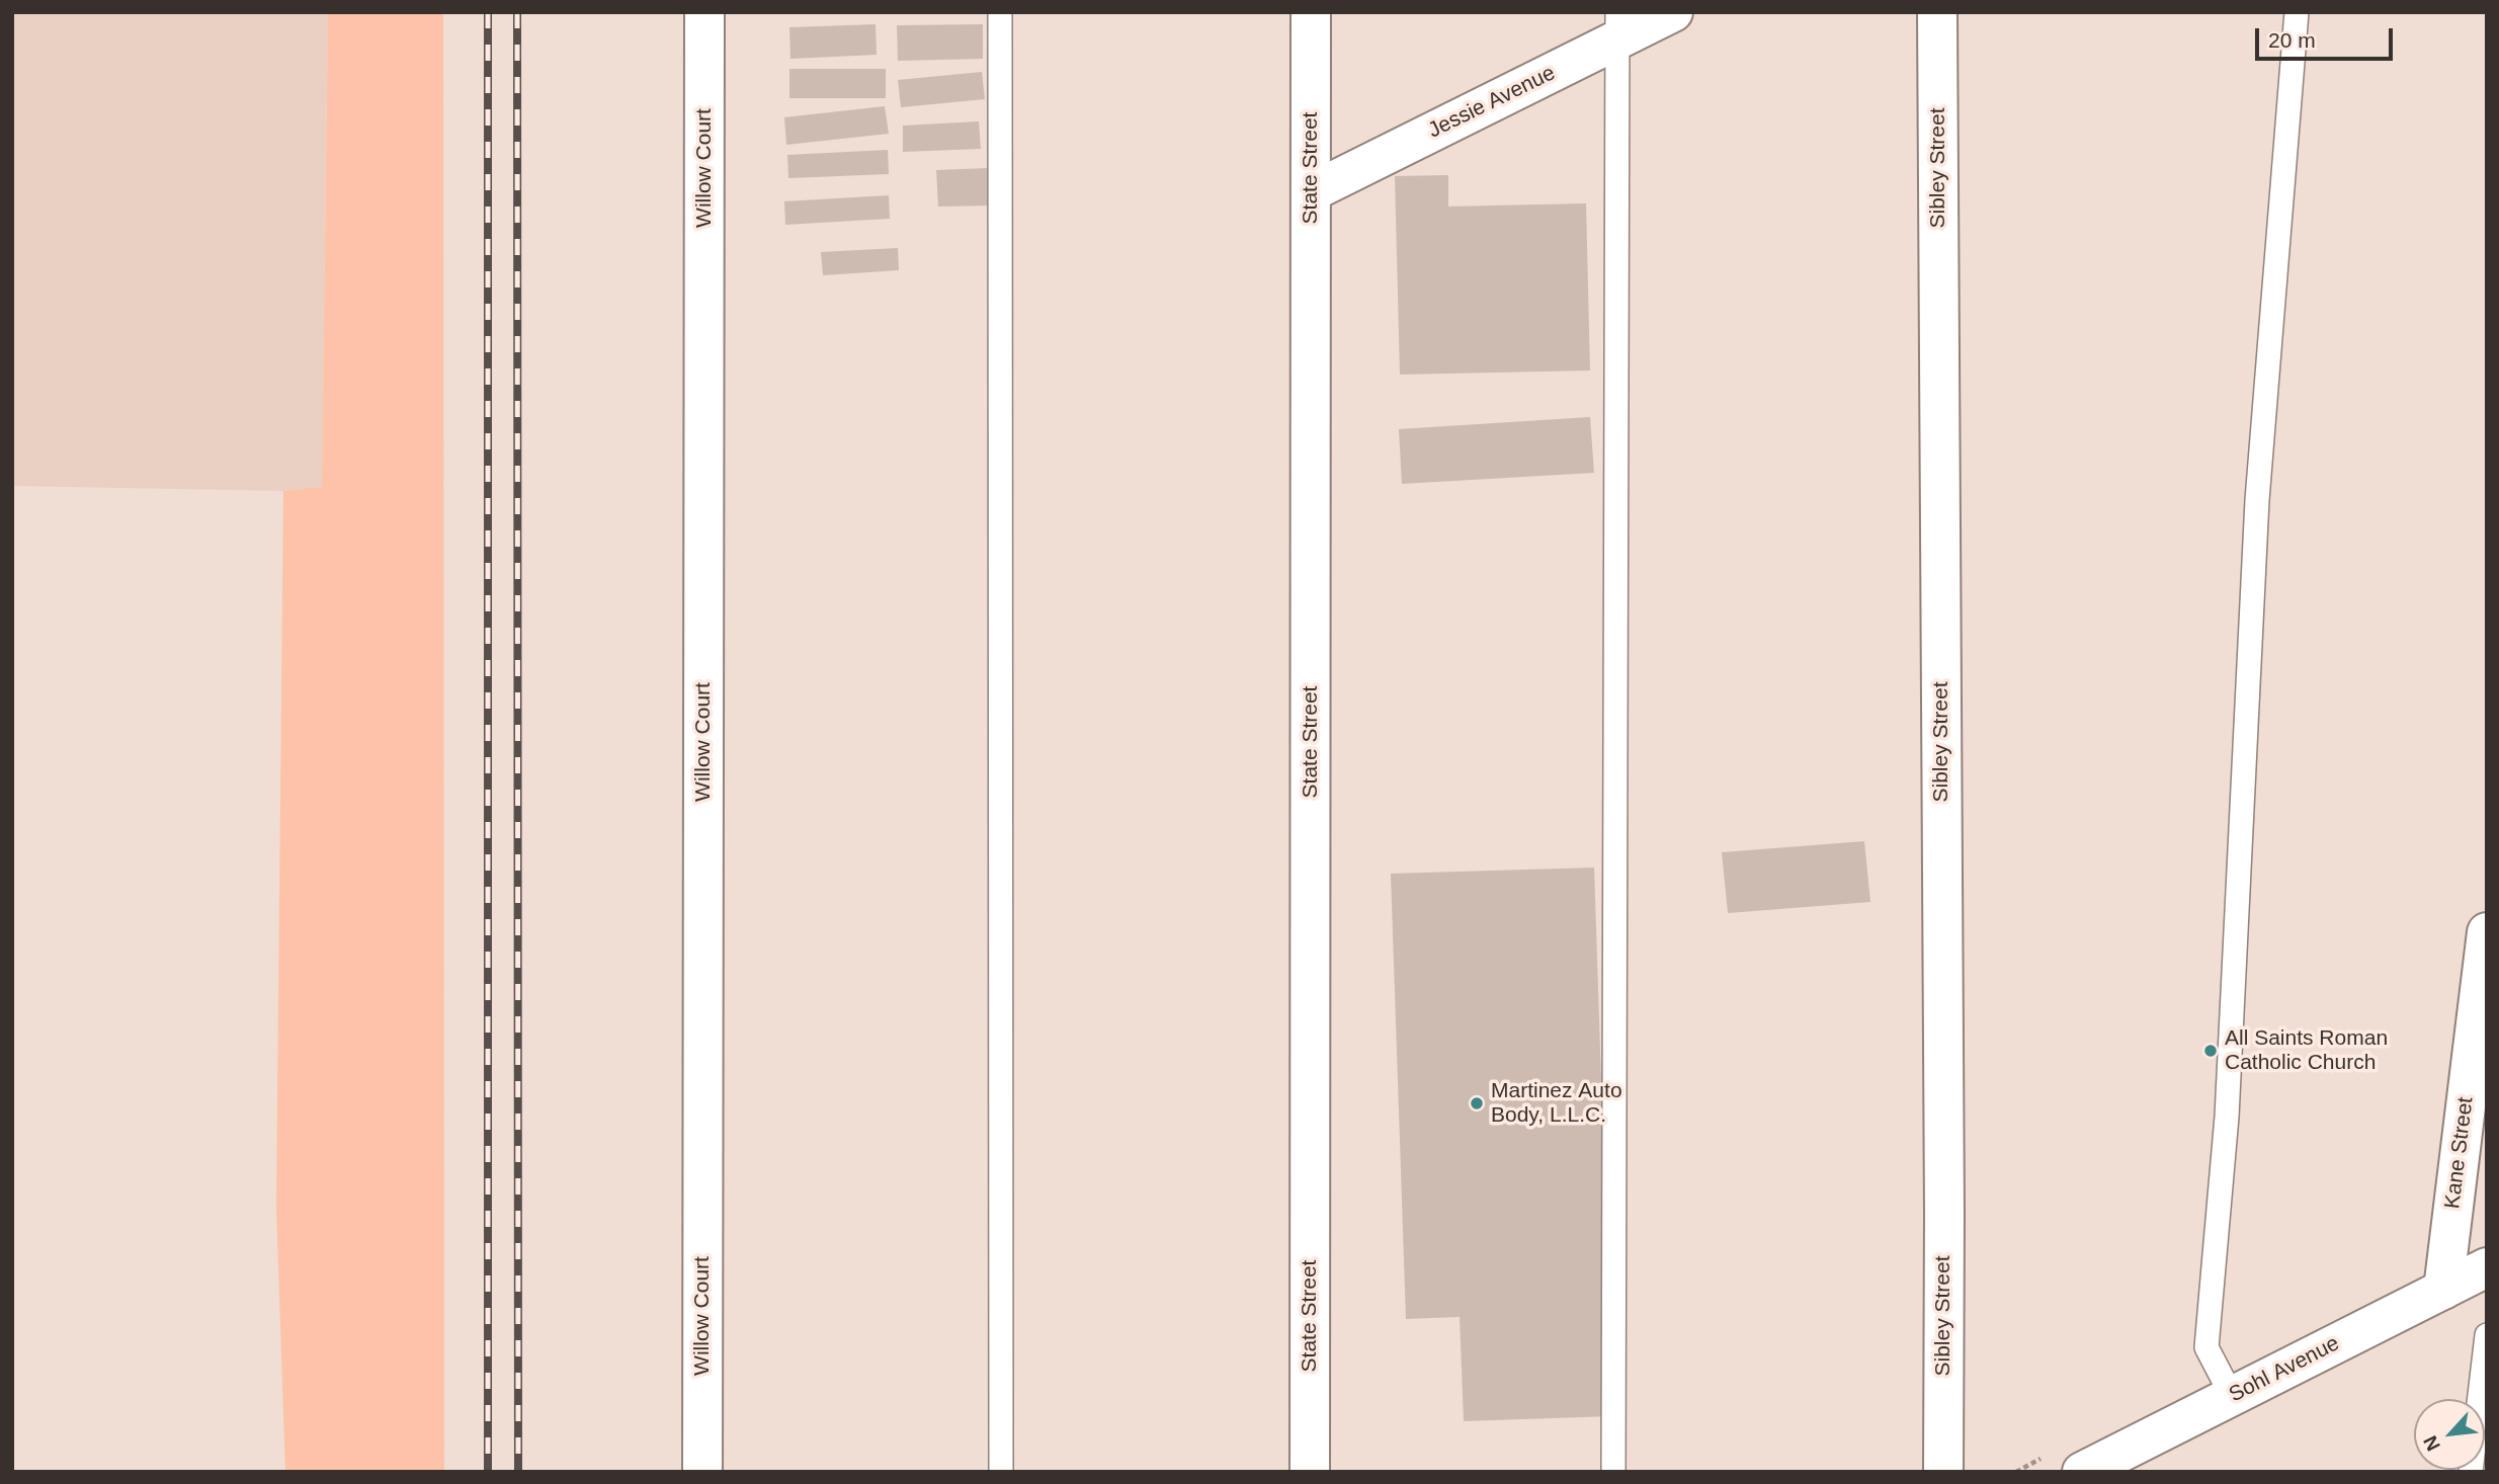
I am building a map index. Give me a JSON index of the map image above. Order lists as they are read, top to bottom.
{
  "streets": {
    "street": [
      "Jessie Avenue",
      "Willow Court",
      "State Street",
      "Sibley Street",
      "Kane Street",
      "Sohl Avenue"
    ]
  },
  "crossings": [
    ["Jessie Avenue", "State Street"],
    ["Kane Street", "Sohl Avenue"]
  ],
  "places": ["All Saints Roman Catholic Church", "Martinez Auto Body, L.L.C."],
  "scale_bar": "20 m",
  "north": "bottom left"
}
